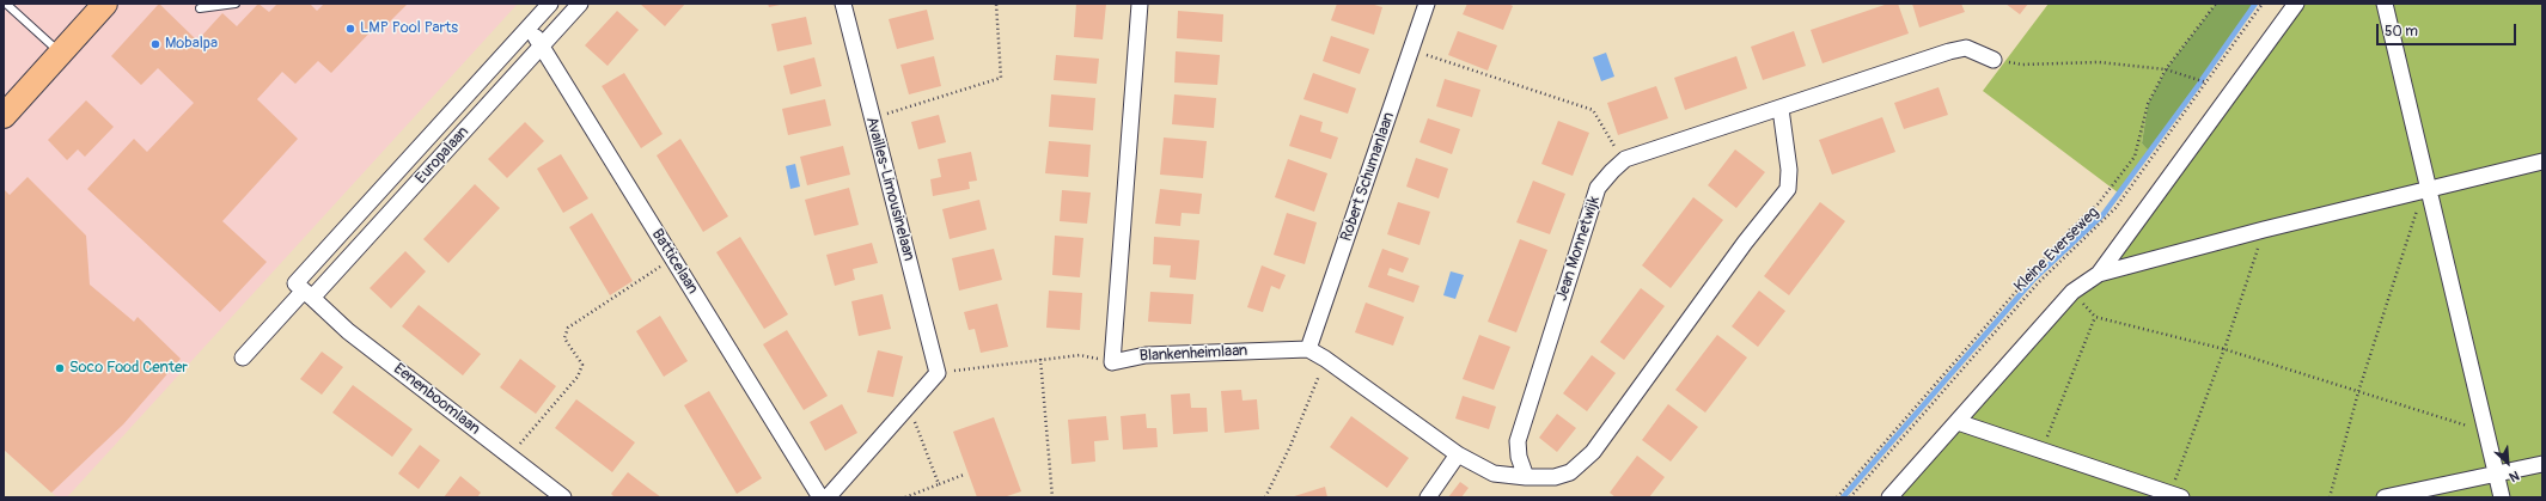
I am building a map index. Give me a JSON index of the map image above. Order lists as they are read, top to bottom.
{
  "streets": {
    "street": [
      "Europalaan",
      "Robert Schumanlaan",
      "Availles-Limousinelaan",
      "Jean Monnetwijk",
      "Batticelaan",
      "Blankenheimlaan",
      "Eenenboomlaan"
    ],
    "path": ["Kleine Everseweg"]
  },
  "crossings": [
    ["Europalaan", "Batticelaan"],
    ["Europalaan", "Eenenboomlaan"],
    ["Robert Schumanlaan", "Blankenheimlaan"]
  ],
  "places": ["LMP Pool Parts", "Mobalpa", "Soco Food Center"],
  "scale_bar": "50 m",
  "north": "bottom right"
}
